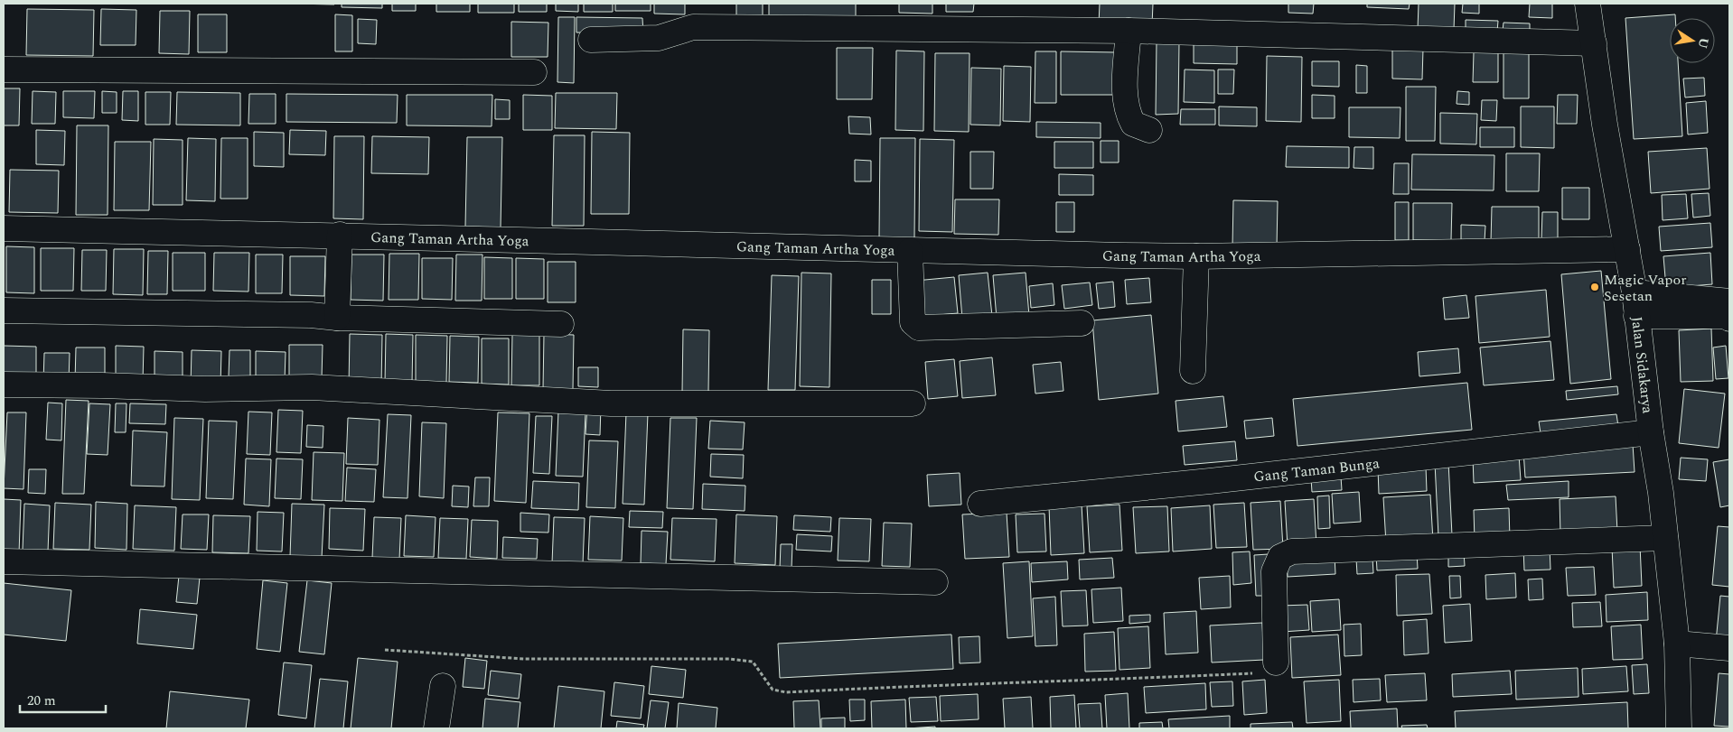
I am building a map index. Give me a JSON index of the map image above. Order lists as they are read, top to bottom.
{
  "streets": {
    "street": ["Gang Taman Artha Yoga", "Jalan Sidakarya", "Gang Taman Bunga"]
  },
  "crossings": [
    ["Gang Taman Artha Yoga", "Jalan Sidakarya"],
    ["Jalan Sidakarya", "Gang Taman Bunga"]
  ],
  "places": ["Magic Vapor Sesetan"],
  "scale_bar": "20 m",
  "north": "right"
}
